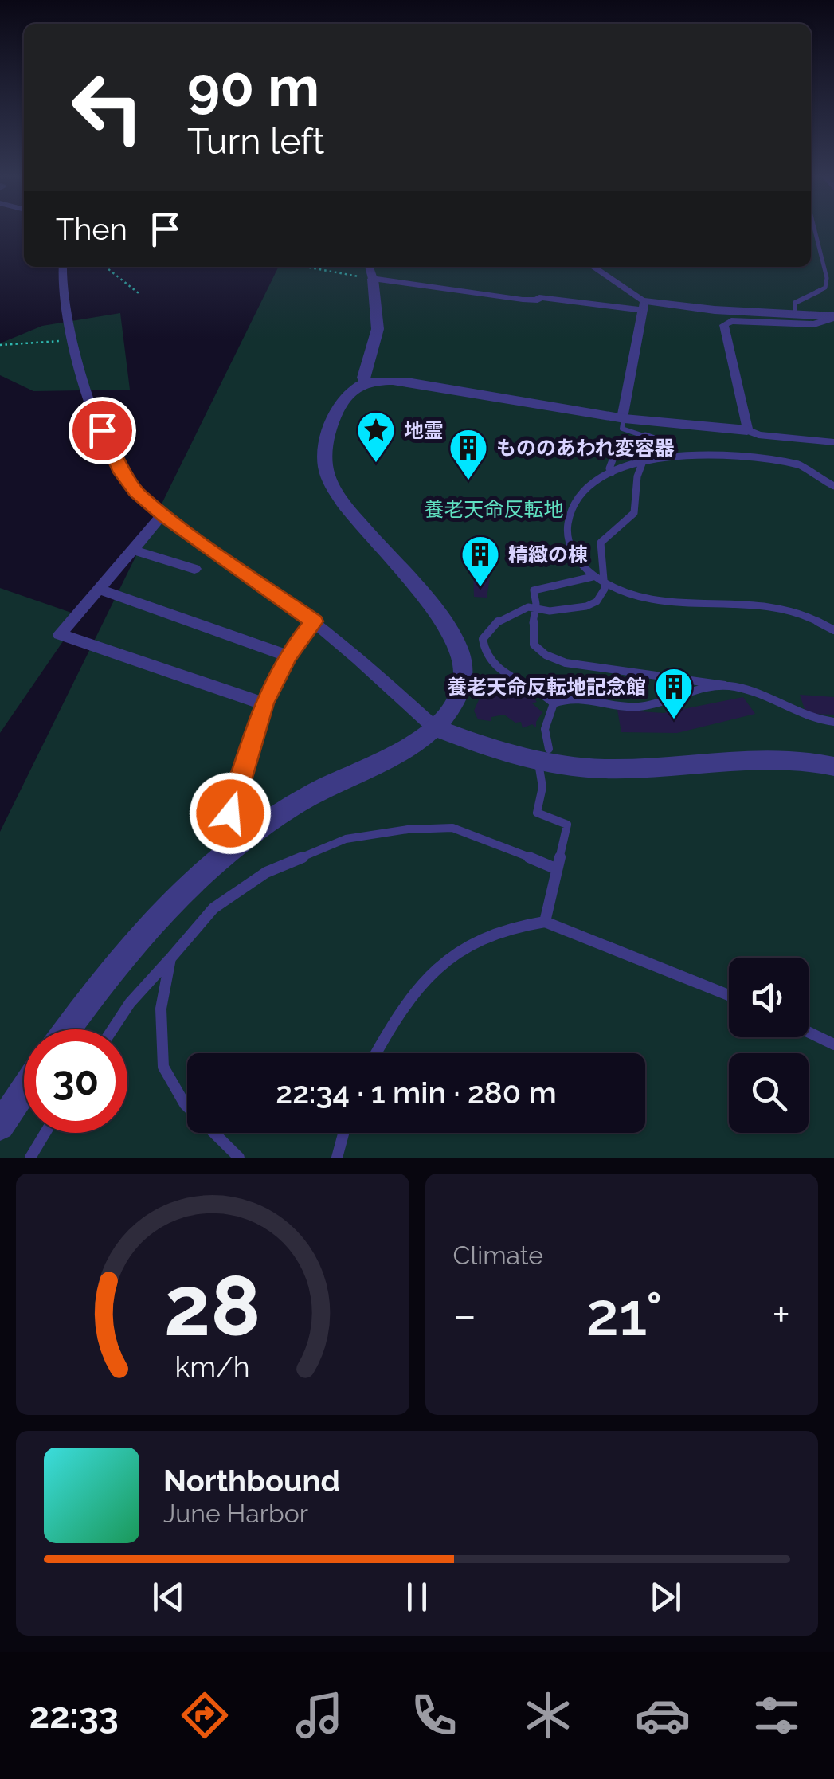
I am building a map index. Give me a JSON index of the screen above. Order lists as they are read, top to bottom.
{
  "parks": ["養老天命反転地"],
  "places": {
    "place": ["地霊"],
    "building": ["もののあわれ変容器", "精緻の棟", "養老天命反転地記念館"]
  },
  "page": {
    "turn": ["90 m", "Turn left"],
    "then": "Then",
    "limit": "30",
    "trip": "22:34 · 1 min · 280 m",
    "tile": "Climate",
    "heat": ["−", "21°", "+"],
    "song": ["Northbound", "June Harbor"],
    "tabs": "22:33",
    "gauge": ["28", "km/h"]
  }
}
